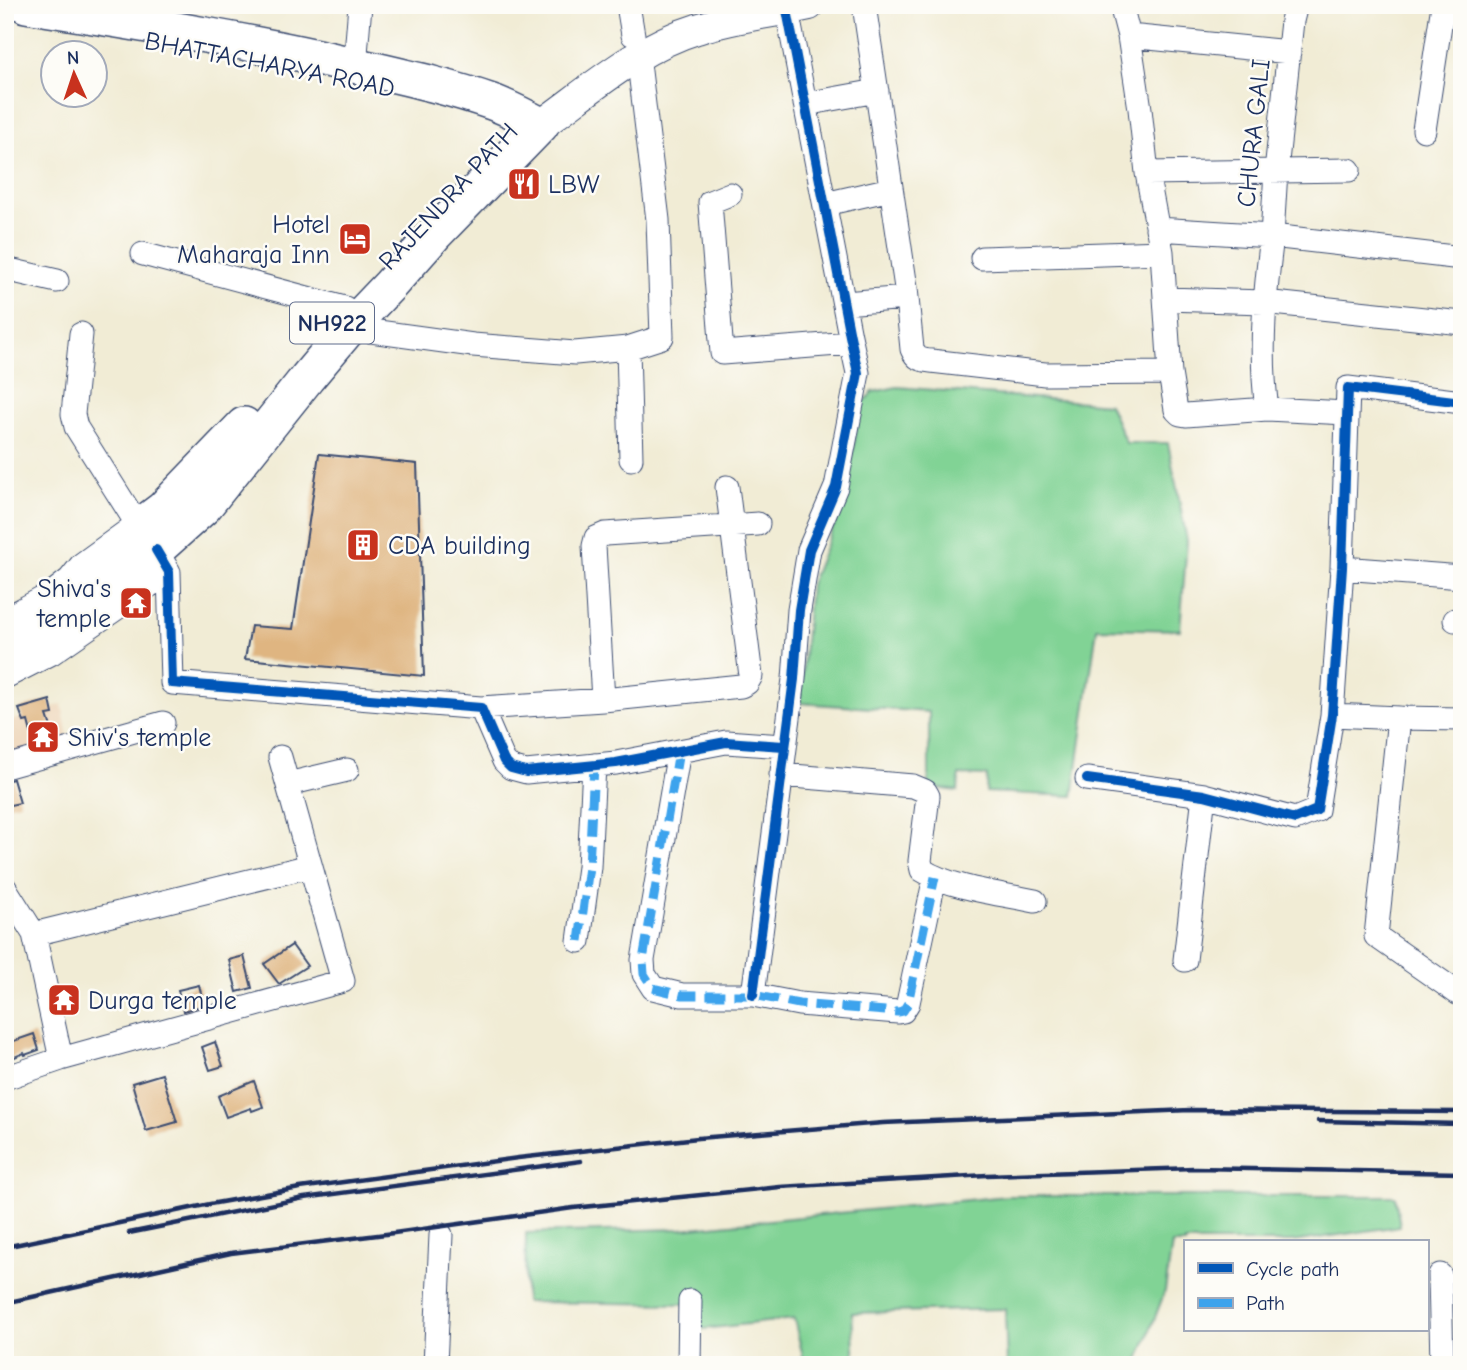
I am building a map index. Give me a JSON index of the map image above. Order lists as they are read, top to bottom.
{
  "streets": {
    "highway": ["BHATTACHARYA ROAD", "RAJENDRA PATH", "NH922"],
    "street": ["CHURA GALI"]
  },
  "crossings": [
    ["BHATTACHARYA ROAD", "RAJENDRA PATH"],
    ["RAJENDRA PATH", "NH922"]
  ],
  "places": {
    "restaurant": ["LBW"],
    "hotel": ["Hotel Maharaja Inn"],
    "building": ["CDA building"],
    "temple": ["Shiva's temple", "Shiv's temple", "Durga temple"]
  },
  "legend": ["Cycle path", "Path"],
  "north": "top"
}
